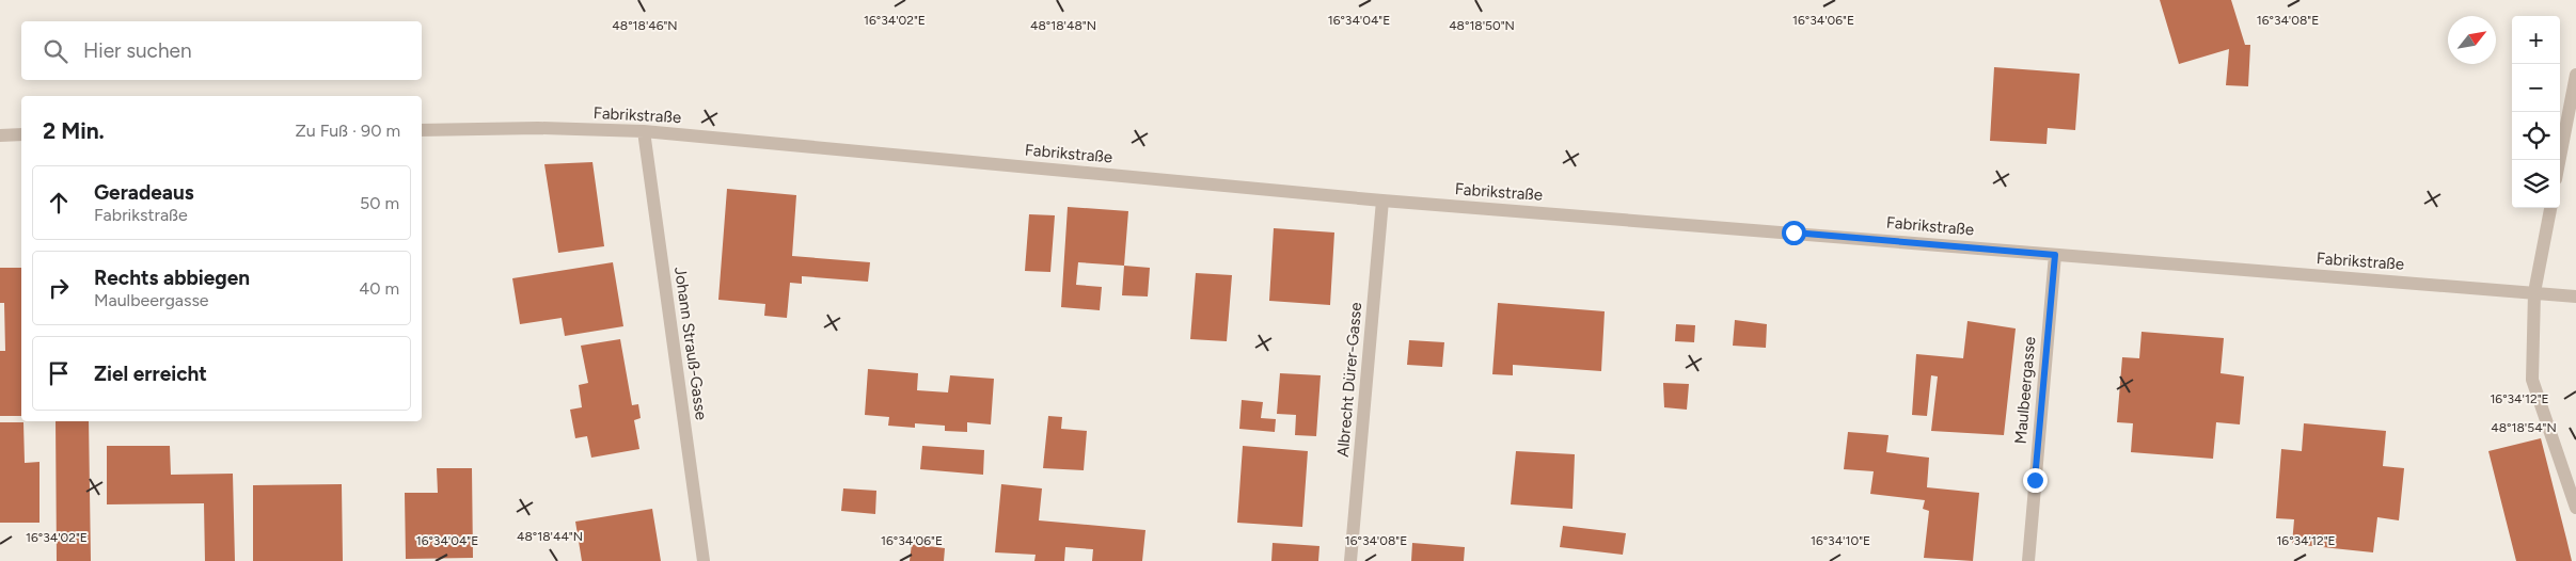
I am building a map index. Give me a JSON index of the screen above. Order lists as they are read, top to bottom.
{
  "streets": {
    "street": [
      "Fabrikstraße",
      "Johann Strauß-Gasse",
      "Albrecht Dürer-Gasse",
      "Maulbeergasse"
    ]
  },
  "crossings": [
    ["Fabrikstraße", "Johann Strauß-Gasse"],
    ["Fabrikstraße", "Albrecht Dürer-Gasse"],
    ["Fabrikstraße", "Maulbeergasse"]
  ],
  "north": "top right",
  "page": {
    "map_buttons": ["+", "−"],
    "search": "Hier suchen",
    "heading": ["2 Min.", "Zu Fuß · 90 m"],
    "list": [
      ["Geradeaus", "Fabrikstraße", "50 m"],
      ["Rechts abbiegen", "Maulbeergasse", "40 m"],
      "Ziel erreicht"
    ]
  },
  "coordinates": [
    "16°34'02\"E",
    "16°34'04\"E",
    "16°34'06\"E",
    "16°34'08\"E",
    "48°18'50\"N",
    "48°18'46\"N",
    "48°18'48\"N",
    "16°34'12\"E",
    "48°18'54\"N",
    "48°18'44\"N",
    "16°34'10\"E"
  ]
}
